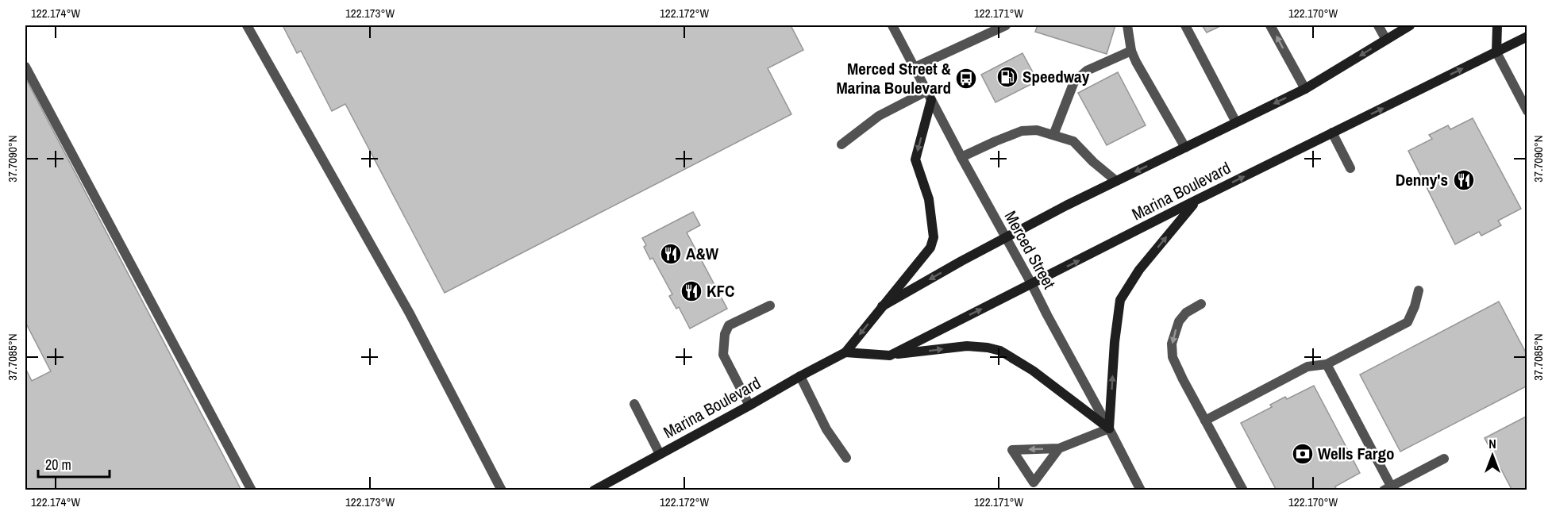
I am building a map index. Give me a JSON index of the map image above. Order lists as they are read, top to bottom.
{
  "streets": {
    "main road": ["Marina Boulevard"],
    "street": ["Merced Street"]
  },
  "crossings": [
    ["Marina Boulevard", "Merced Street"]
  ],
  "places": {
    "fuel station": ["Speedway"],
    "bus stop": ["Merced Street & Marina Boulevard"],
    "restaurant": ["Denny's", "A&W", "KFC"],
    "bank": ["Wells Fargo"]
  },
  "scale_bar": "20 m",
  "north": "top",
  "coordinates": [
    "122.174°W",
    "122.173°W",
    "122.172°W",
    "122.171°W",
    "122.170°W",
    "37.7090°N",
    "37.7085°N"
  ]
}
